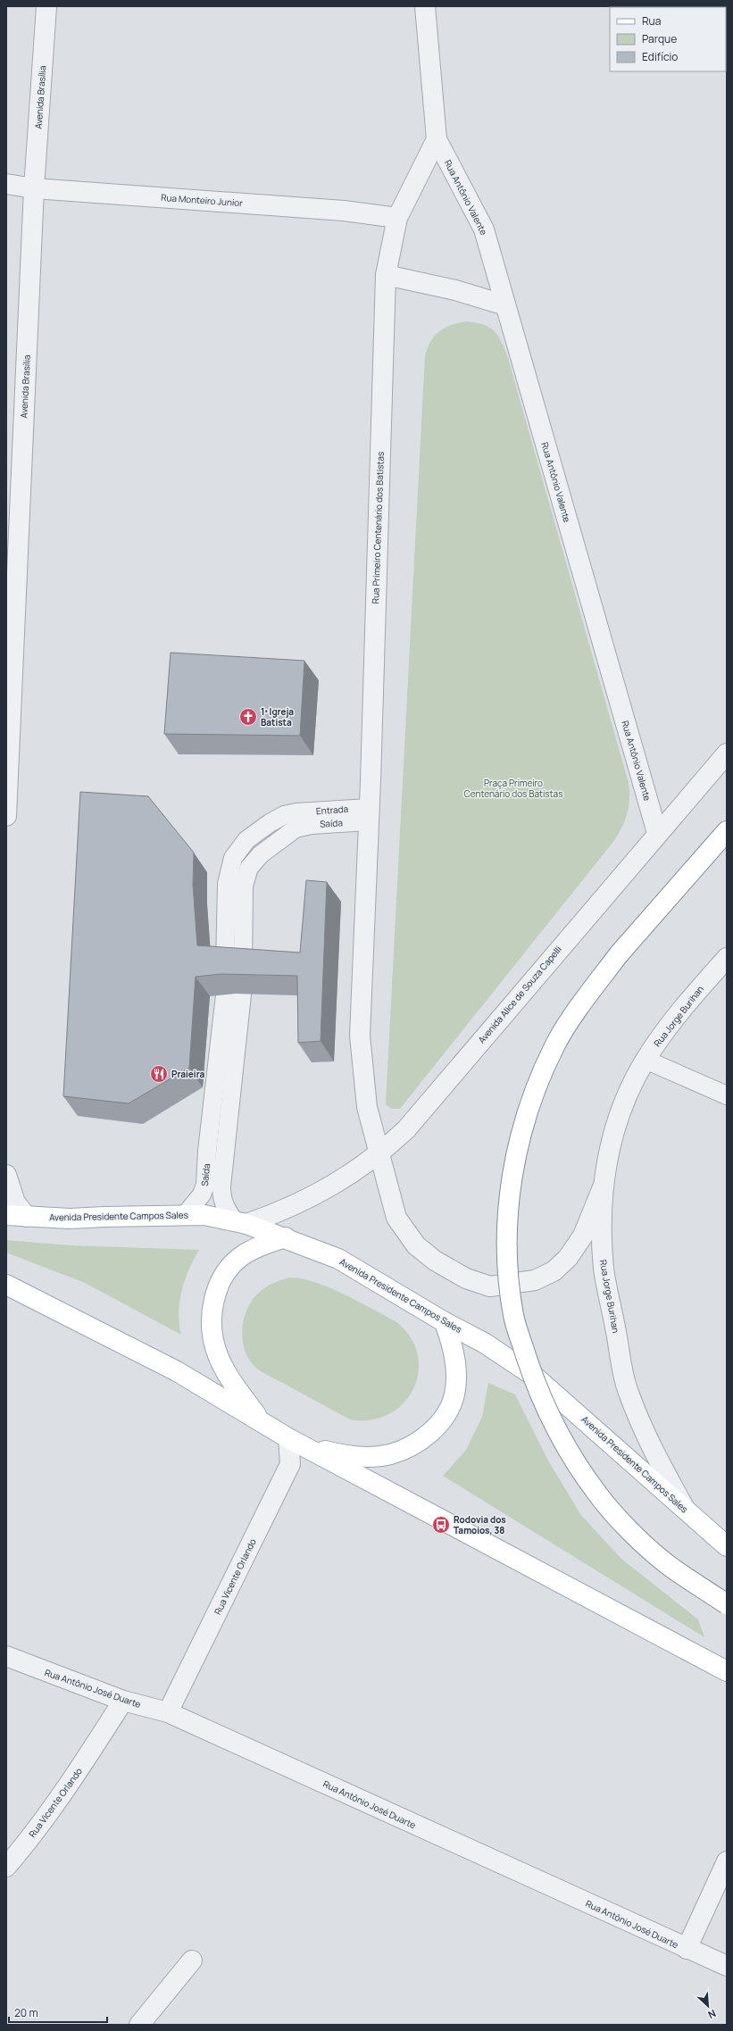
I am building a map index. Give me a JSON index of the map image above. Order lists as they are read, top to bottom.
{
  "streets": {
    "main road": ["Avenida Presidente Campos Sales"],
    "street": [
      "Avenida Brasília",
      "Rua Antônio Valente",
      "Rua Monteiro Junior",
      "Rua Primeiro Centenário dos Batistas",
      "Avenida Alice de Souza Capelli",
      "Rua Jorge Burihan",
      "Rua Vicente Orlando",
      "Rua Antônio José Duarte"
    ],
    "lane": ["Entrada", "Saída"]
  },
  "crossings": [
    ["Avenida Brasília", "Rua Monteiro Junior"],
    ["Rua Antônio Valente", "Avenida Alice de Souza Capelli"],
    ["Rua Monteiro Junior", "Rua Primeiro Centenário dos Batistas"],
    ["Rua Primeiro Centenário dos Batistas", "Entrada"],
    ["Rua Primeiro Centenário dos Batistas", "Avenida Alice de Souza Capelli"],
    ["Rua Primeiro Centenário dos Batistas", "Rua Jorge Burihan"],
    ["Saída", "Avenida Presidente Campos Sales"],
    ["Avenida Alice de Souza Capelli", "Avenida Presidente Campos Sales"],
    ["Rua Jorge Burihan", "Avenida Presidente Campos Sales"],
    ["Rua Vicente Orlando", "Rua Antônio José Duarte"]
  ],
  "parks": ["Praça Primeiro Centenário dos Batistas"],
  "places": {
    "church": ["1ª Igreja Batista"],
    "restaurant": ["Praieira"],
    "bus stop": ["Rodovia dos Tamoios, 38"]
  },
  "legend": ["Rua", "Parque", "Edifício"],
  "scale_bar": "20 m",
  "north": "bottom right"
}
